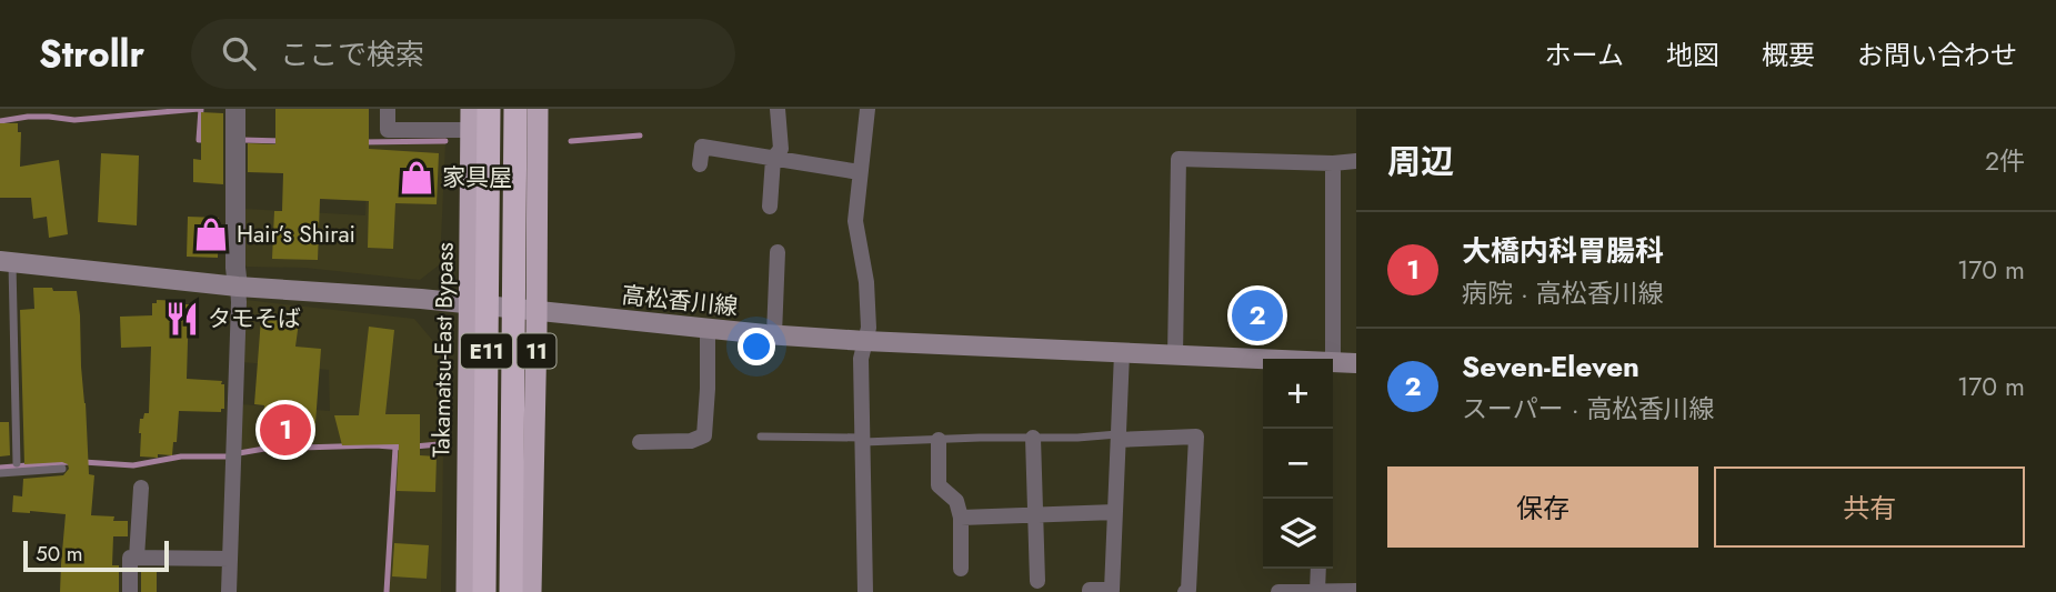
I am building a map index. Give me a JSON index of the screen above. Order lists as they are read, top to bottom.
{
  "streets": {
    "highway": ["Takamatsu-East Bypass", "E11", "11"],
    "main road": ["高松香川線"]
  },
  "crossings": [
    ["高松香川線", "Takamatsu-East Bypass"],
    ["高松香川線", "11"]
  ],
  "places": {
    "shop": ["家具屋", "Hair’s Shirai"],
    "restaurant": ["タモそば"]
  },
  "scale_bar": "50 m",
  "page": {
    "header": "Strollr",
    "search": "ここで検索",
    "nav": [
      "ホーム",
      "地図",
      "概要",
      "お問い合わせ"
    ],
    "heading": ["周辺", "2件"],
    "list": [
      {
        "mark": "1",
        "name": "大橋内科胃腸科",
        "note": "病院 · 高松香川線",
        "value": "170 m"
      },
      {
        "mark": "2",
        "name": "Seven-Eleven",
        "note": "スーパー · 高松香川線",
        "value": "170 m"
      }
    ],
    "pins": ["2", "1"],
    "map_buttons": ["+", "−"],
    "buttons": ["保存", "共有"],
    "scale": "50 m"
  }
}
